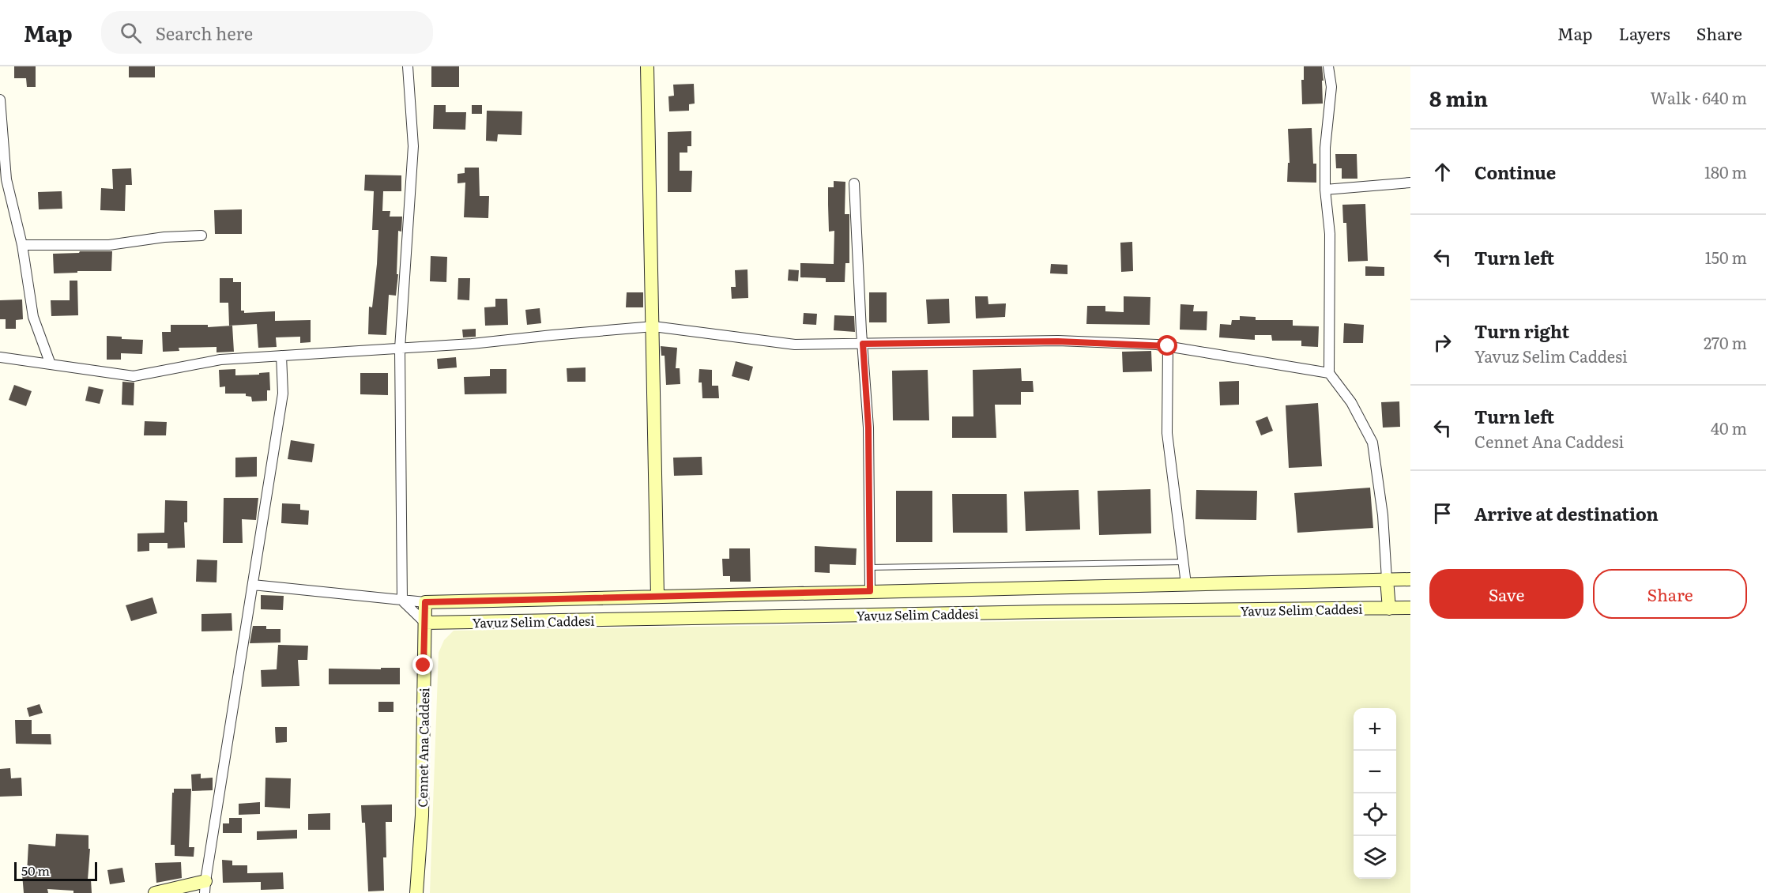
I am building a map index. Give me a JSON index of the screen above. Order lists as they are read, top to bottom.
{
  "streets": {
    "street": ["Yavuz Selim Caddesi", "Cennet Ana Caddesi"]
  },
  "crossings": [
    ["Yavuz Selim Caddesi", "Cennet Ana Caddesi"]
  ],
  "scale_bar": "50 m",
  "page": {
    "header": "Map",
    "search": "Search here",
    "nav": ["Map", "Layers", "Share"],
    "heading": ["8 min", "Walk · 640 m"],
    "list": [
      ["Continue", "180 m"],
      ["Turn left", "150 m"],
      ["Turn right", "Yavuz Selim Caddesi", "270 m"],
      ["Turn left", "Cennet Ana Caddesi", "40 m"],
      "Arrive at destination"
    ],
    "buttons": ["Save", "Share"],
    "map_buttons": ["+", "−"],
    "scale": "50 m"
  }
}
